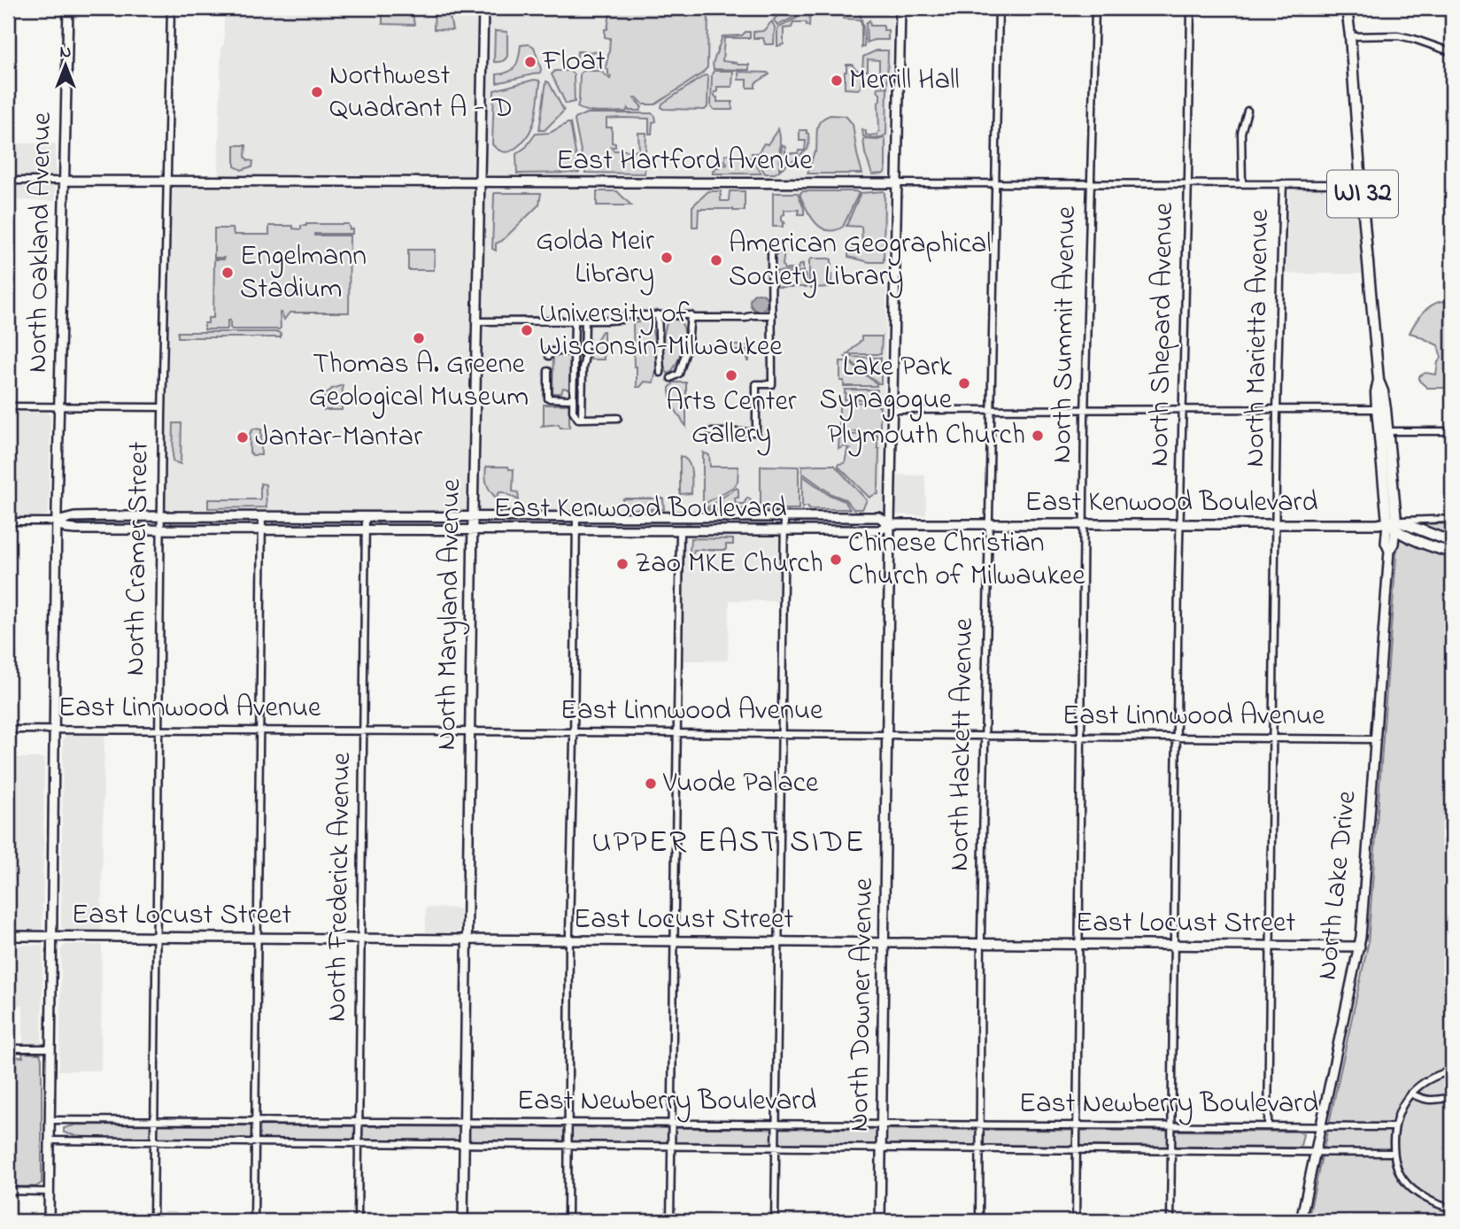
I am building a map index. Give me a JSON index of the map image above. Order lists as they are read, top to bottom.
{
  "streets": {
    "main road": ["WI 32", "North Lake Drive"],
    "street": [
      "East Hartford Avenue",
      "North Oakland Avenue",
      "North Summit Avenue",
      "North Shepard Avenue",
      "North Marietta Avenue",
      "East Kenwood Boulevard",
      "North Cramer Street",
      "North Maryland Avenue",
      "East Linnwood Avenue",
      "North Hackett Avenue",
      "North Frederick Avenue",
      "East Locust Street",
      "North Downer Avenue",
      "East Newberry Boulevard"
    ]
  },
  "crossings": [
    ["East Hartford Avenue", "North Oakland Avenue"],
    ["East Hartford Avenue", "North Summit Avenue"],
    ["East Hartford Avenue", "North Shepard Avenue"],
    ["East Hartford Avenue", "North Marietta Avenue"],
    ["East Hartford Avenue", "North Cramer Street"],
    ["East Hartford Avenue", "North Maryland Avenue"],
    ["East Hartford Avenue", "North Hackett Avenue"],
    ["East Hartford Avenue", "North Lake Drive"],
    ["East Hartford Avenue", "North Downer Avenue"],
    ["North Oakland Avenue", "East Kenwood Boulevard"],
    ["North Oakland Avenue", "East Linnwood Avenue"],
    ["North Oakland Avenue", "East Locust Street"],
    ["North Oakland Avenue", "East Newberry Boulevard"],
    ["North Summit Avenue", "East Kenwood Boulevard"],
    ["North Summit Avenue", "East Linnwood Avenue"],
    ["North Summit Avenue", "East Locust Street"],
    ["North Summit Avenue", "East Newberry Boulevard"],
    ["North Shepard Avenue", "East Kenwood Boulevard"],
    ["North Shepard Avenue", "East Linnwood Avenue"],
    ["North Shepard Avenue", "East Locust Street"],
    ["North Shepard Avenue", "East Newberry Boulevard"],
    ["North Marietta Avenue", "East Kenwood Boulevard"],
    ["North Marietta Avenue", "East Linnwood Avenue"],
    ["North Marietta Avenue", "East Locust Street"],
    ["North Marietta Avenue", "East Newberry Boulevard"],
    ["East Kenwood Boulevard", "North Cramer Street"],
    ["East Kenwood Boulevard", "North Maryland Avenue"],
    ["East Kenwood Boulevard", "North Hackett Avenue"],
    ["East Kenwood Boulevard", "North Lake Drive"],
    ["East Kenwood Boulevard", "North Frederick Avenue"],
    ["East Kenwood Boulevard", "North Downer Avenue"],
    ["North Cramer Street", "East Linnwood Avenue"],
    ["North Cramer Street", "East Locust Street"],
    ["North Cramer Street", "East Newberry Boulevard"],
    ["North Maryland Avenue", "East Linnwood Avenue"],
    ["North Maryland Avenue", "East Locust Street"],
    ["North Maryland Avenue", "East Newberry Boulevard"],
    ["East Linnwood Avenue", "North Hackett Avenue"],
    ["East Linnwood Avenue", "North Lake Drive"],
    ["East Linnwood Avenue", "North Frederick Avenue"],
    ["East Linnwood Avenue", "North Downer Avenue"],
    ["North Hackett Avenue", "East Locust Street"],
    ["North Hackett Avenue", "East Newberry Boulevard"],
    ["North Lake Drive", "East Locust Street"],
    ["North Lake Drive", "East Newberry Boulevard"],
    ["North Frederick Avenue", "East Locust Street"],
    ["North Frederick Avenue", "East Newberry Boulevard"],
    ["East Locust Street", "North Downer Avenue"],
    ["North Downer Avenue", "East Newberry Boulevard"]
  ],
  "districts": ["UPPER EAST SIDE"],
  "places": [
    "Float",
    "Merrill Hall",
    "Northwest Quadrant A - D",
    "Golda Meir Library",
    "American Geographical Society Library",
    "Engelmann Stadium",
    "University of Wisconsin-Milwaukee",
    "Thomas A. Greene Geological Museum",
    "Arts Center Gallery",
    "Lake Park Synagogue",
    "Plymouth Church",
    "Jantar-Mantar",
    "Chinese Christian Church of Milwaukee",
    "Zao MKE Church",
    "Vuode Palace"
  ],
  "north": "top"
}
